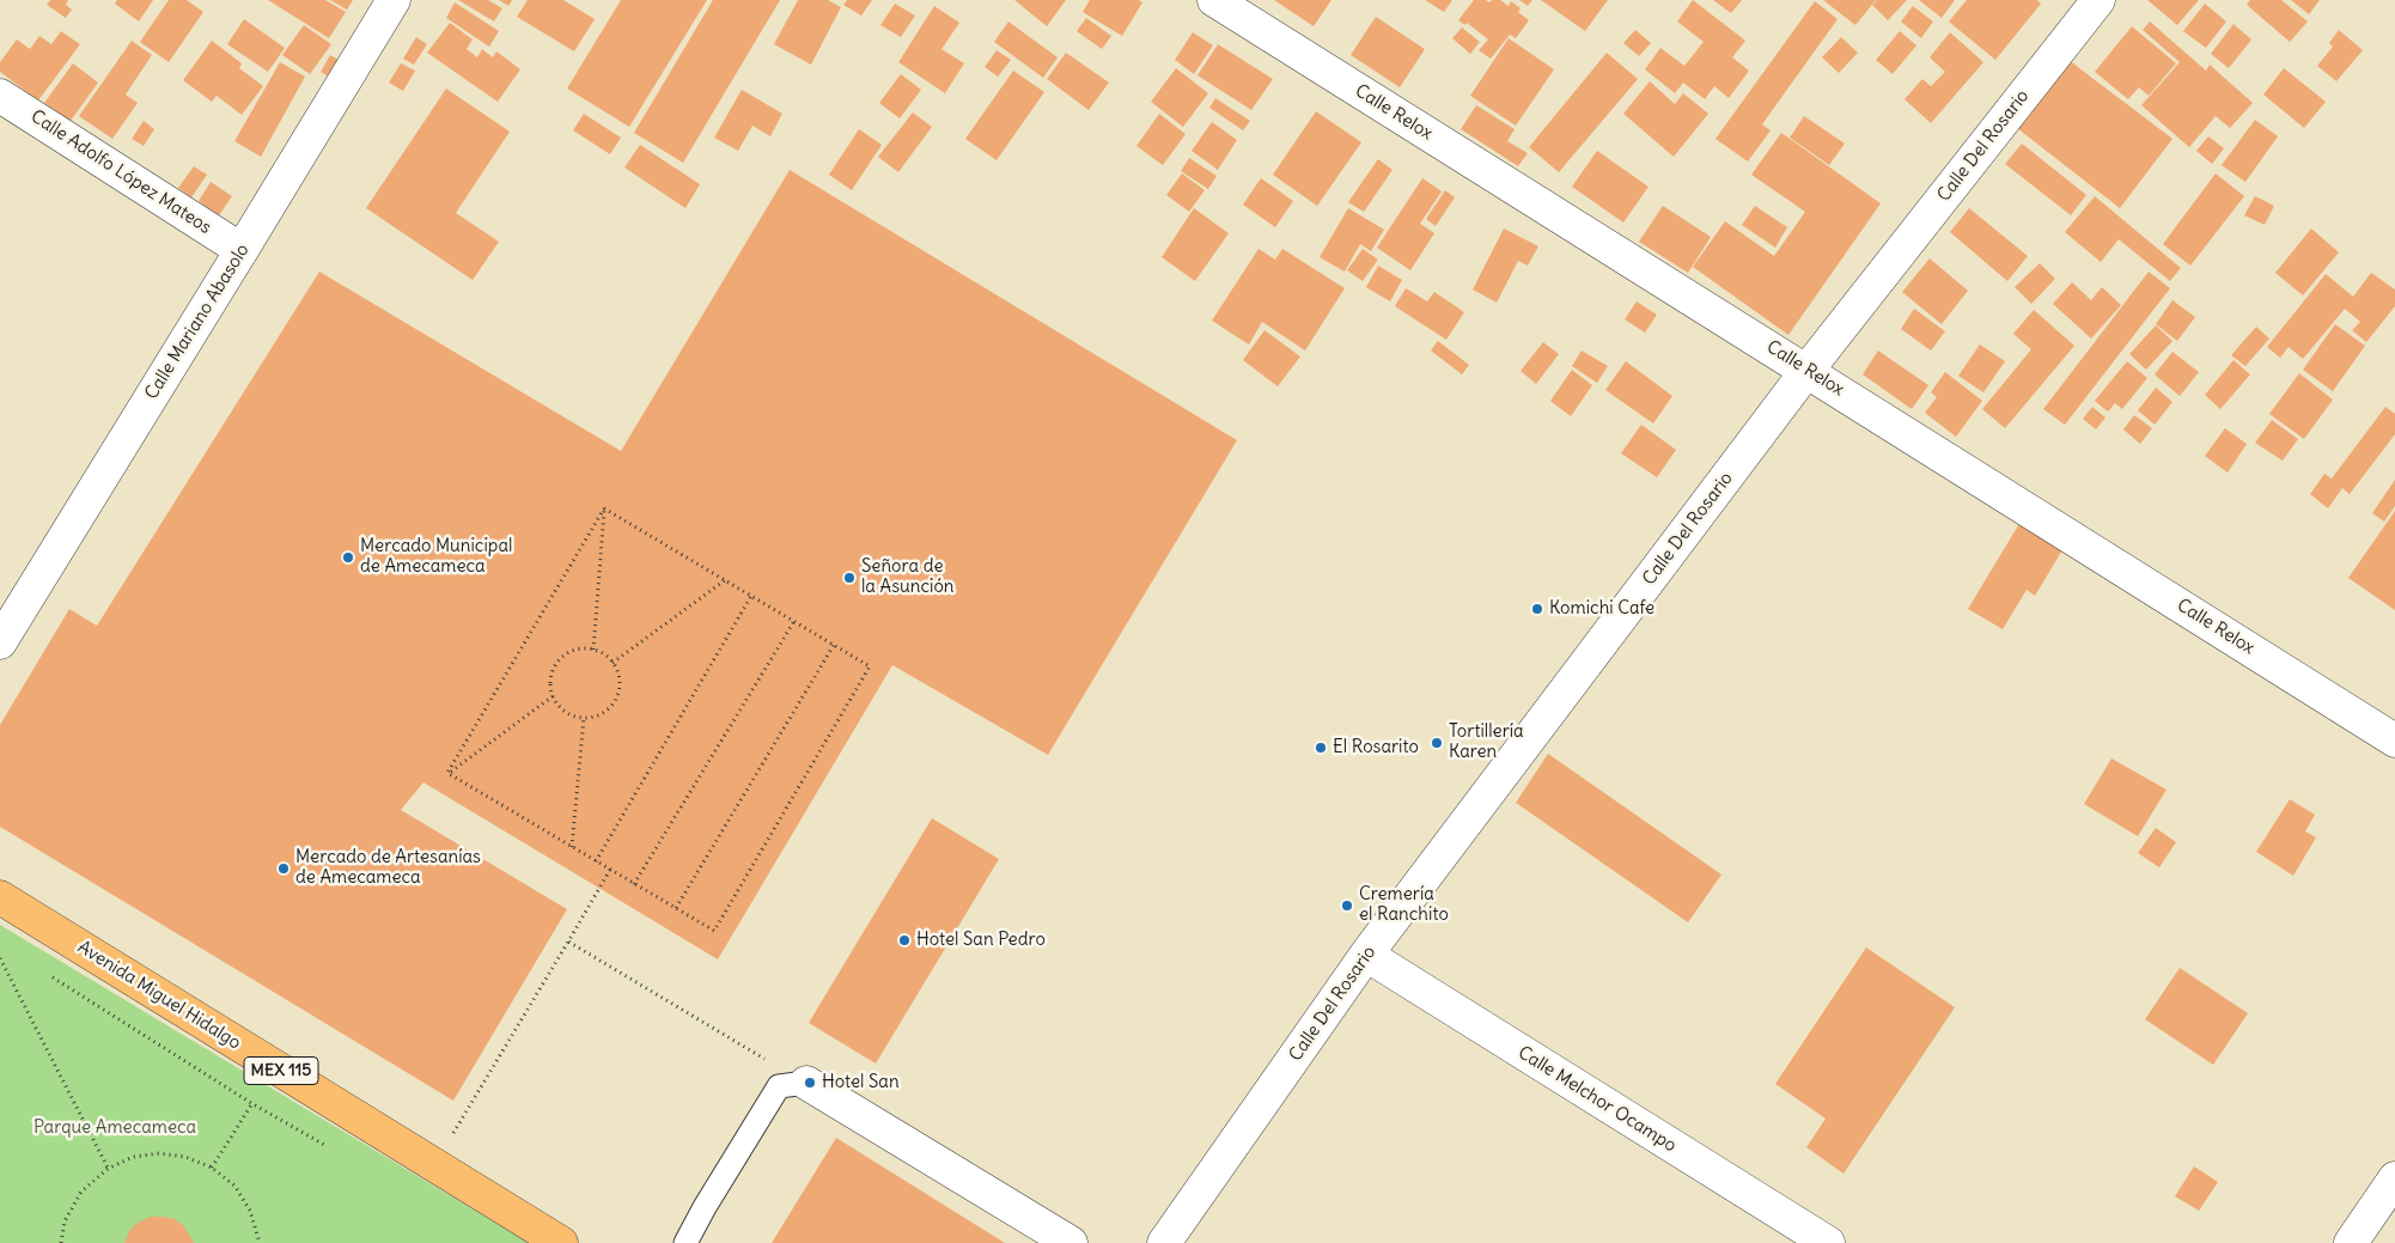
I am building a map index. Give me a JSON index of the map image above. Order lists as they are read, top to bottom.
{
  "streets": {
    "main road": ["Avenida Miguel Hidalgo", "MEX 115"],
    "street": [
      "Calle Relox",
      "Calle Del Rosario",
      "Calle Adolfo López Mateos",
      "Calle Mariano Abasolo",
      "Calle Melchor Ocampo"
    ]
  },
  "crossings": [
    ["Calle Relox", "Calle Del Rosario"],
    ["Calle Del Rosario", "Calle Melchor Ocampo"],
    ["Calle Adolfo López Mateos", "Calle Mariano Abasolo"]
  ],
  "parks": ["Parque Amecameca"],
  "places": [
    "Mercado Municipal de Amecameca",
    "Señora de la Asunción",
    "Komichi Cafe",
    "Tortillería Karen",
    "El Rosarito",
    "Mercado de Artesanías de Amecameca",
    "Cremería el Ranchito",
    "Hotel San Pedro",
    "Hotel San"
  ]
}
